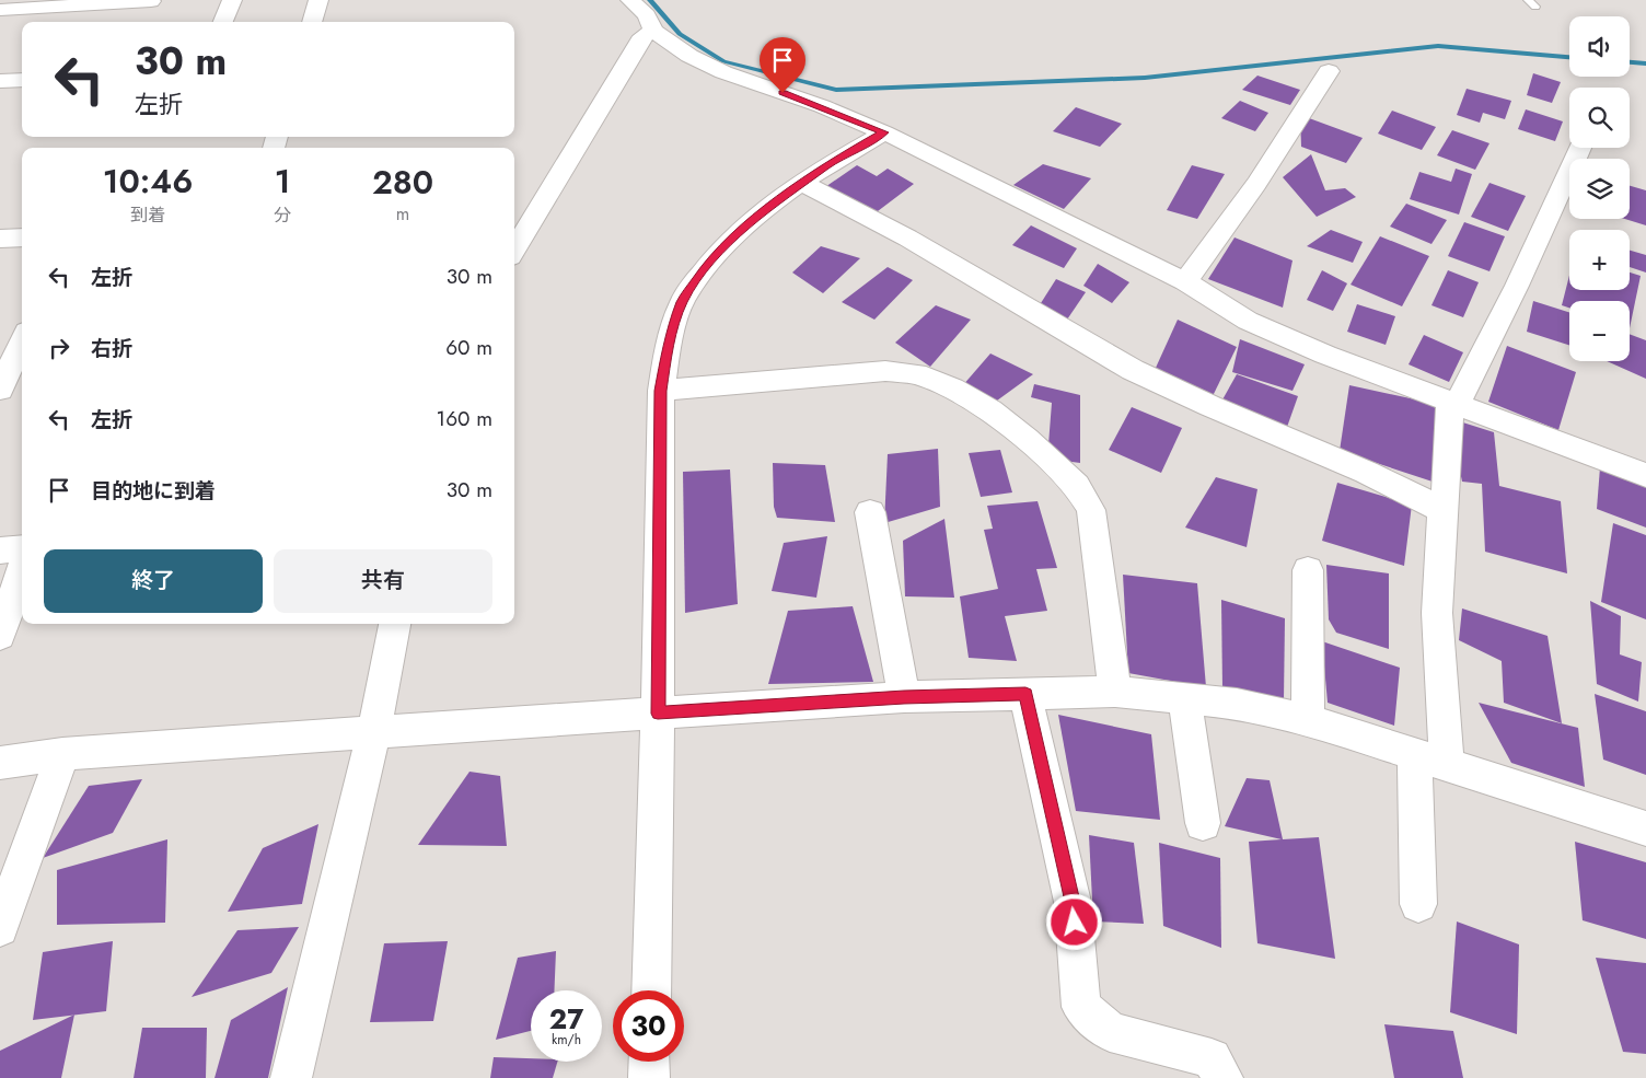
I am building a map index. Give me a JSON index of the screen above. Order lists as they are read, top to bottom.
{
  "page": {
    "map_buttons": ["+", "−"],
    "turn": ["30 m", "左折"],
    "eta": [
      "10:46",
      "到着",
      "1",
      "分",
      "280",
      "m"
    ],
    "list": [
      {
        "name": "左折",
        "value": "30 m"
      },
      {
        "name": "右折",
        "value": "60 m"
      },
      {
        "name": "左折",
        "value": "160 m"
      },
      {
        "name": "目的地に到着",
        "value": "30 m"
      }
    ],
    "buttons": ["終了", "共有"],
    "speed": "27 km/h",
    "limit": "30"
  }
}
